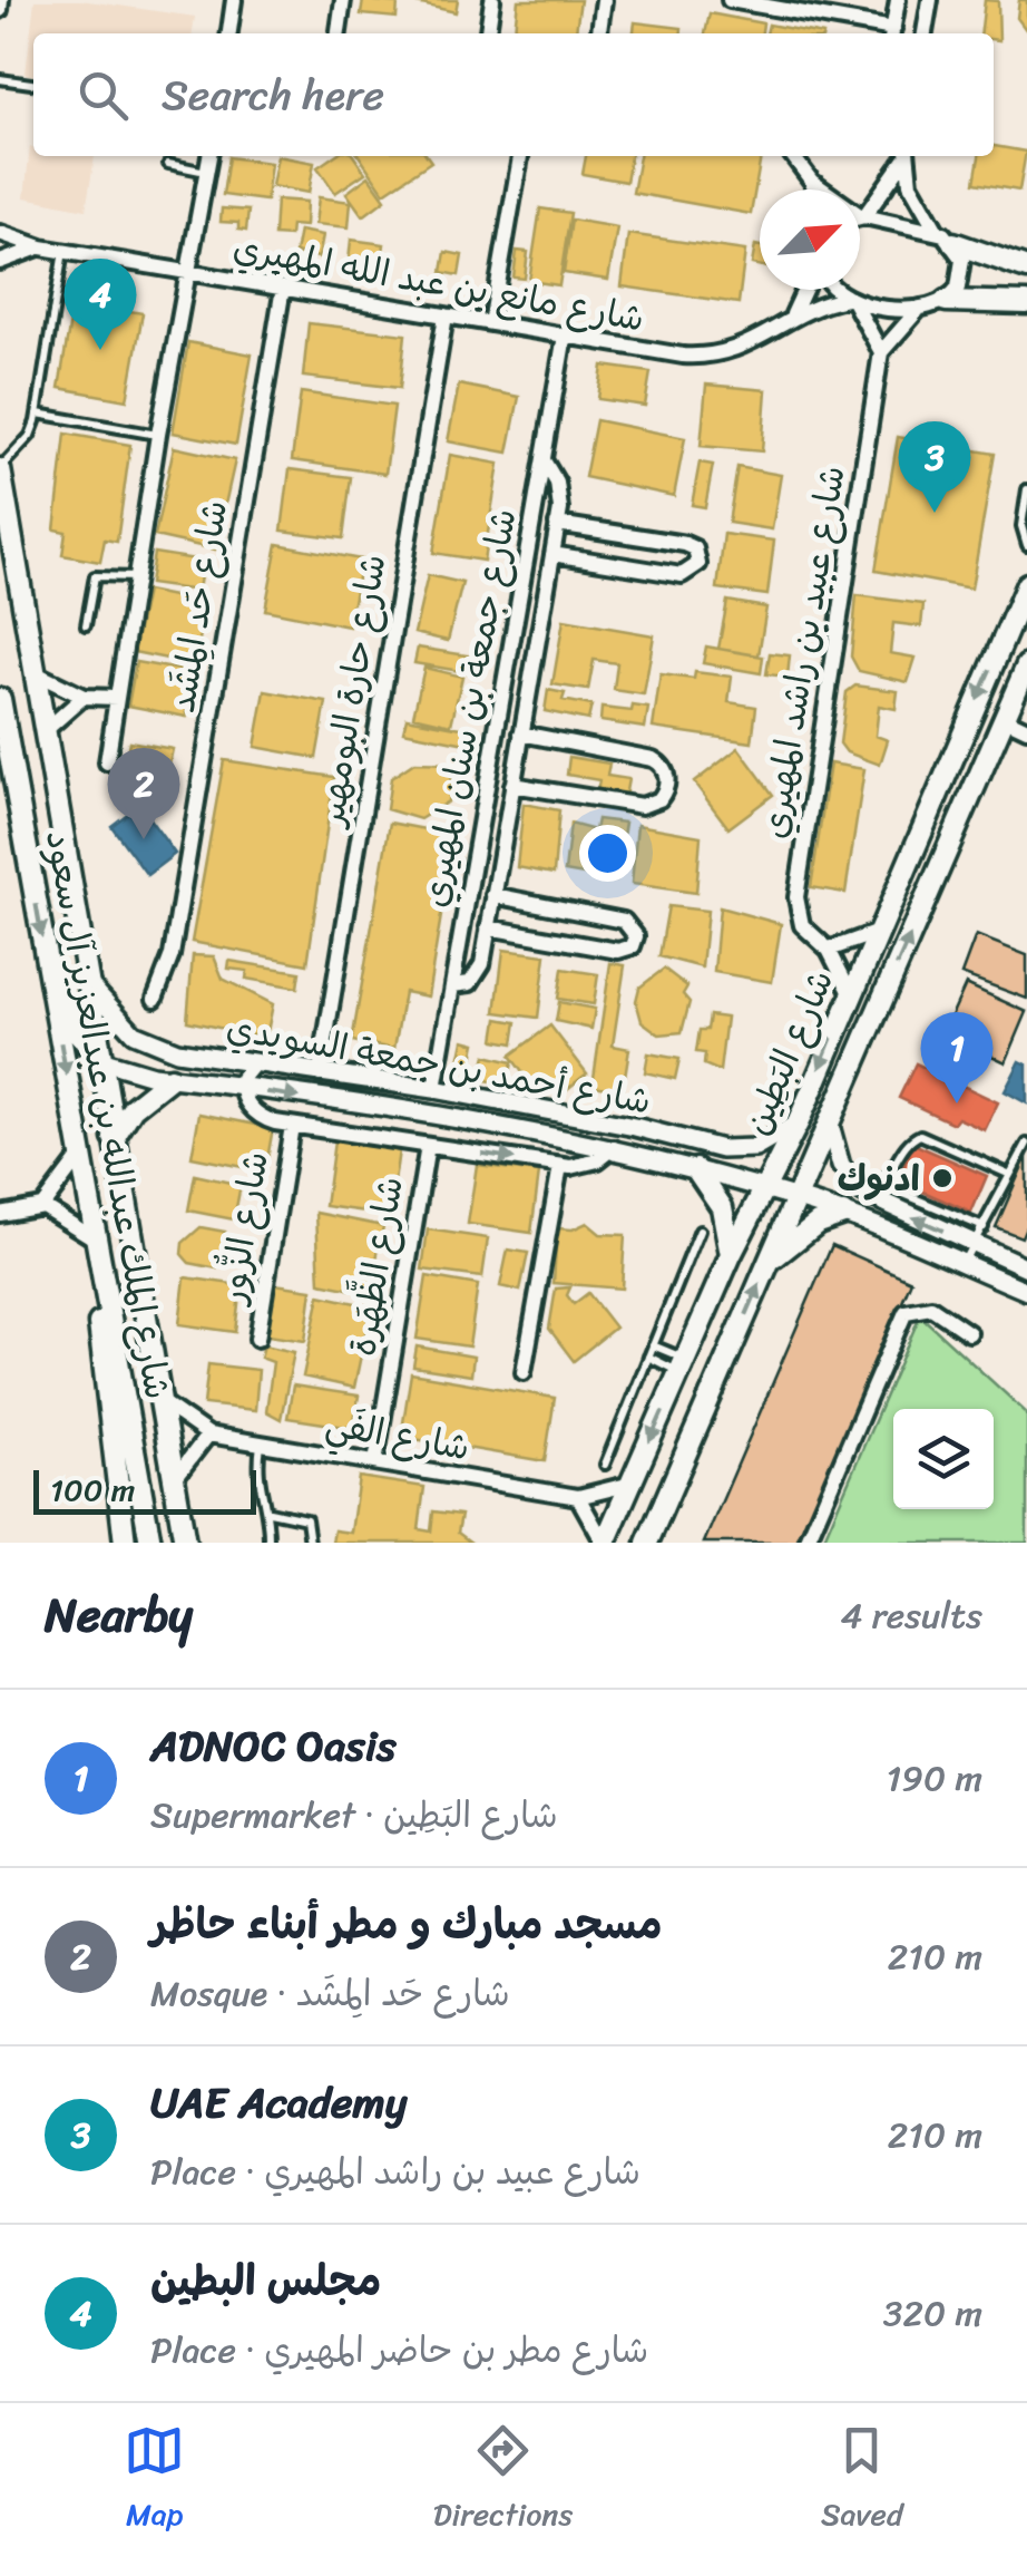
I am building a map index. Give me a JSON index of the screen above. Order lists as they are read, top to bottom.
{
  "streets": {
    "main road": ["شارع البَطِين", "شارع الملك عبدالله بن عبدالعزيز آل سعود"],
    "street": [
      "شارع مانع بن عبد الله المهيري",
      "شارع حَد المِشَد",
      "شارع عبيد بن راشد المهيري",
      "شارع حارة البومهير",
      "شارع جمعة بن سنان المهيري",
      "شارع أحمد بن جمعة السويدي",
      "شارع الزُّور",
      "شارع الظَّهَرة",
      "شارع الفَي"
    ]
  },
  "crossings": [
    ["شارع مانع بن عبد الله المهيري", "شارع حَد المِشَد"],
    ["شارع مانع بن عبد الله المهيري", "شارع حارة البومهير"],
    ["شارع مانع بن عبد الله المهيري", "شارع جمعة بن سنان المهيري"],
    ["شارع عبيد بن راشد المهيري", "شارع البَطِين"],
    ["شارع حارة البومهير", "شارع أحمد بن جمعة السويدي"],
    ["شارع جمعة بن سنان المهيري", "شارع أحمد بن جمعة السويدي"],
    ["شارع البَطِين", "شارع أحمد بن جمعة السويدي"],
    ["شارع البَطِين", "شارع الفَي"],
    ["شارع أحمد بن جمعة السويدي", "شارع الملك عبدالله بن عبدالعزيز آل سعود"],
    ["شارع الملك عبدالله بن عبدالعزيز آل سعود", "شارع الفَي"],
    ["شارع الظَّهَرة", "شارع الفَي"]
  ],
  "places": ["ادنوك"],
  "scale_bar": "100 m",
  "north": "top right",
  "page": {
    "search": "Search here",
    "pins": [
      "4",
      "3",
      "2",
      "1"
    ],
    "scale": "100 m",
    "heading": ["Nearby", "4 results"],
    "list": [
      {
        "mark": "1",
        "name": "ADNOC Oasis",
        "note": "Supermarket · شارع البَطِين",
        "value": "190 m"
      },
      {
        "mark": "2",
        "name": "مسجد مبارك و مطر أبناء حاظر",
        "note": "Mosque · شارع حَد المِشَد",
        "value": "210 m"
      },
      {
        "mark": "3",
        "name": "UAE Academy",
        "note": "Place · شارع عبيد بن راشد المهيري",
        "value": "210 m"
      },
      {
        "mark": "4",
        "name": "مجلس البطين",
        "note": "Place · شارع مطر بن حاضر المهيري",
        "value": "320 m"
      }
    ],
    "nav": ["Map", "Directions", "Saved"]
  }
}
